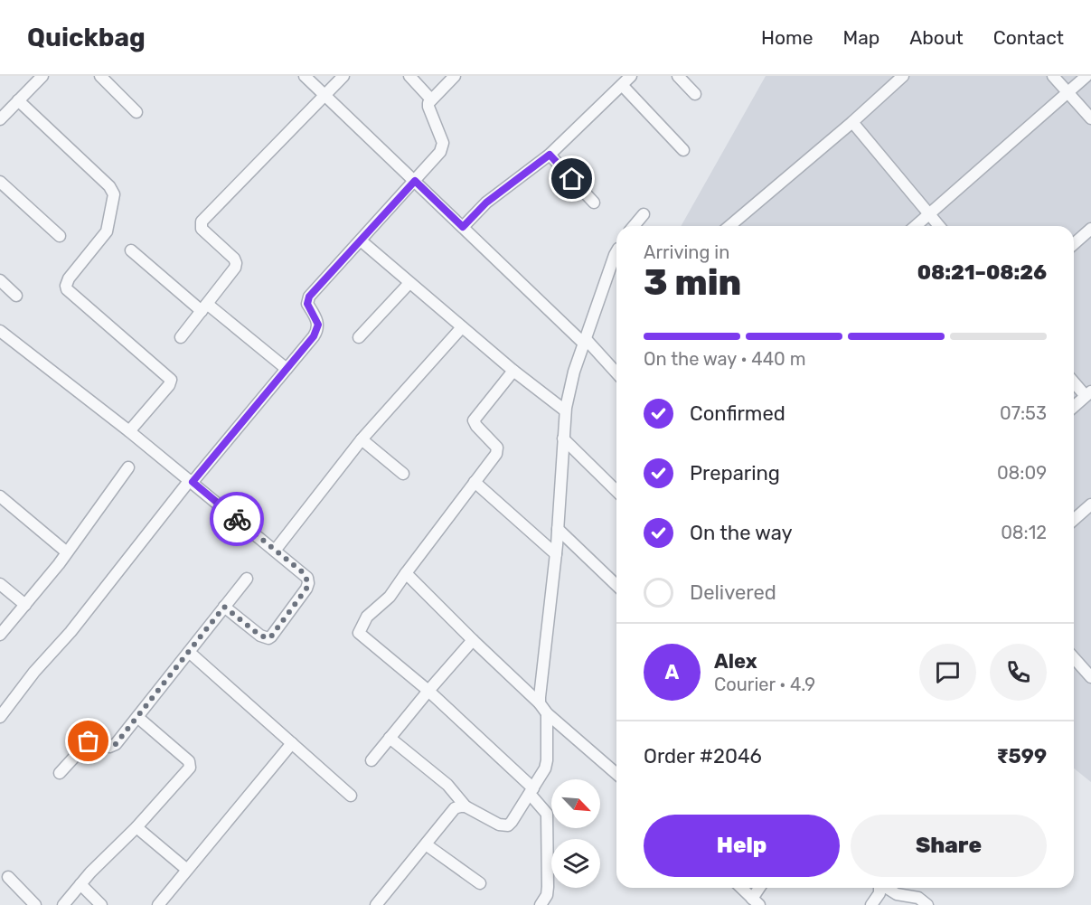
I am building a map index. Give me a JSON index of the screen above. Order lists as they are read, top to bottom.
{
  "north": "bottom right",
  "page": {
    "header": "Quickbag",
    "nav": [
      "Home",
      "Map",
      "About",
      "Contact"
    ],
    "heading": ["3 min", "Arriving in", "08:21–08:26"],
    "panel": [
      "Alex",
      "Courier · 4.9",
      "Order #2046",
      "₹599"
    ],
    "bar": "On the way · 440 m",
    "list": [
      ["Confirmed", "07:53"],
      ["Preparing", "08:09"],
      ["On the way", "08:12"],
      "Delivered"
    ],
    "round": "A",
    "buttons": ["Help", "Share"]
  }
}
